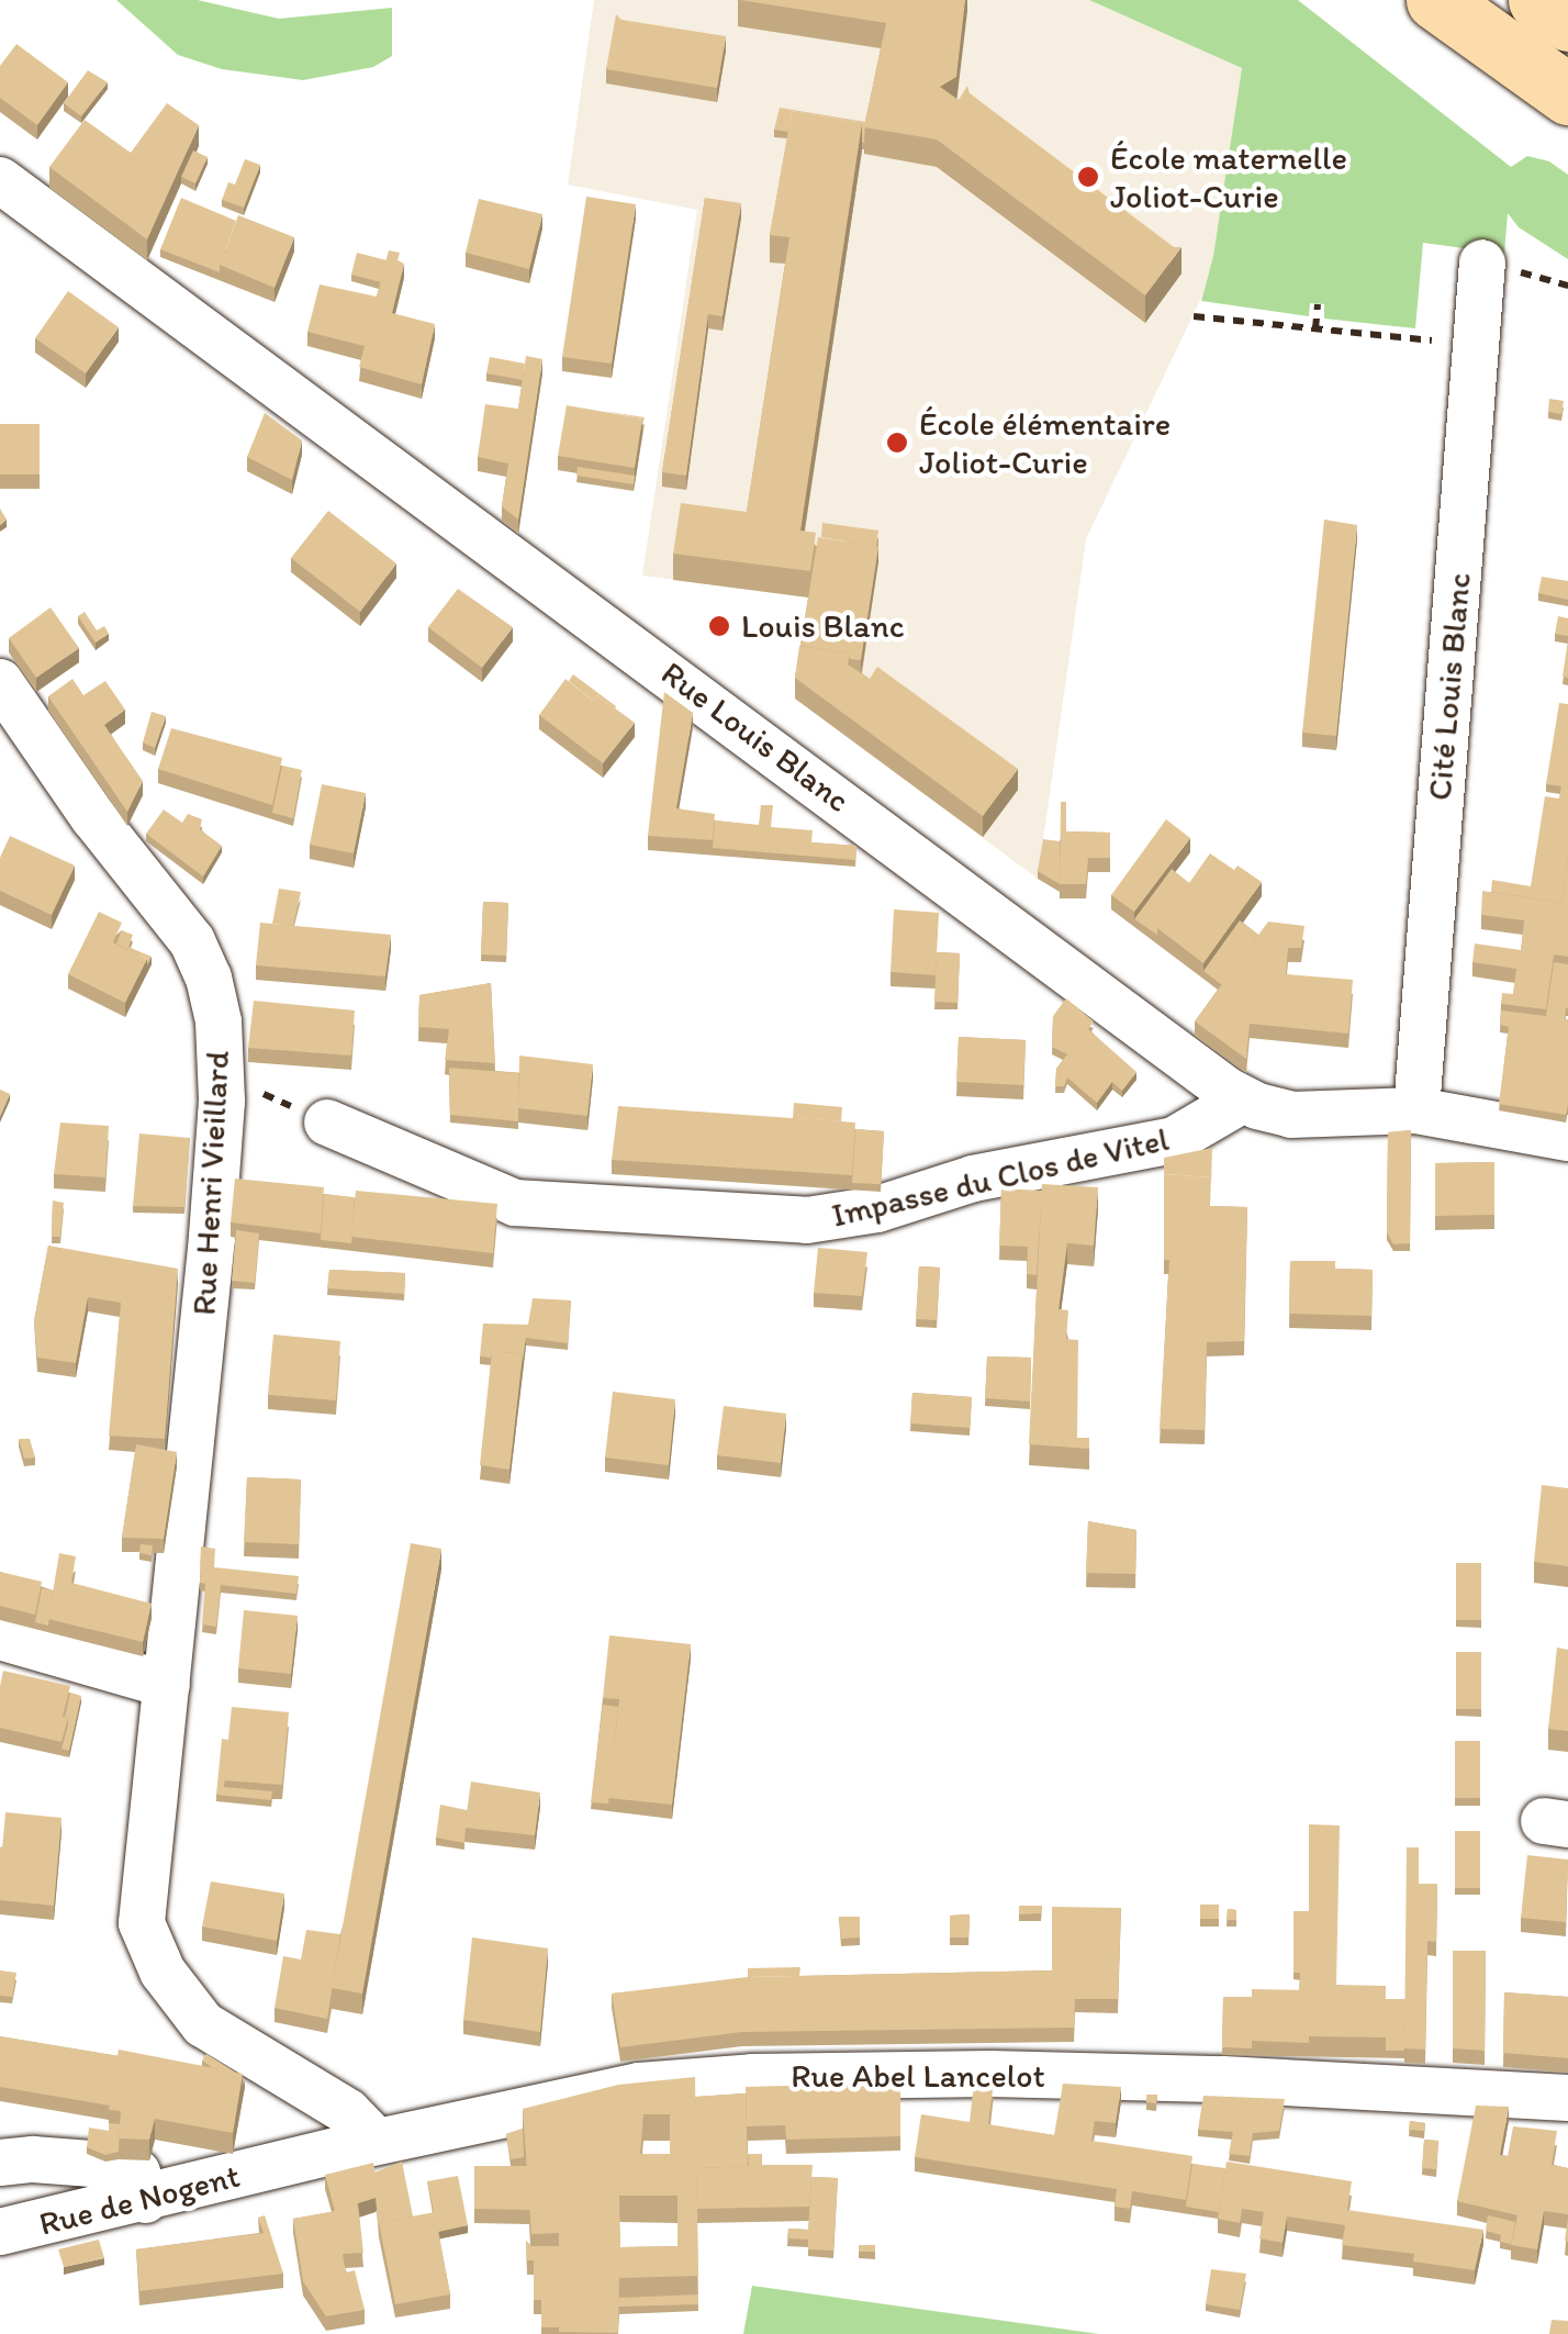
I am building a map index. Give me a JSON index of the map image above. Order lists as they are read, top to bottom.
{
  "streets": {
    "street": [
      "Cité Louis Blanc",
      "Rue Louis Blanc",
      "Impasse du Clos de Vitel",
      "Rue Henri Vieillard",
      "Rue Abel Lancelot",
      "Rue de Nogent"
    ]
  },
  "crossings": [
    ["Cité Louis Blanc", "Rue Louis Blanc"],
    ["Rue Louis Blanc", "Impasse du Clos de Vitel"],
    ["Rue Henri Vieillard", "Rue Abel Lancelot"],
    ["Rue Abel Lancelot", "Rue de Nogent"]
  ],
  "places": ["École maternelle Joliot-Curie", "École élémentaire Joliot-Curie", "Louis Blanc"]
}
